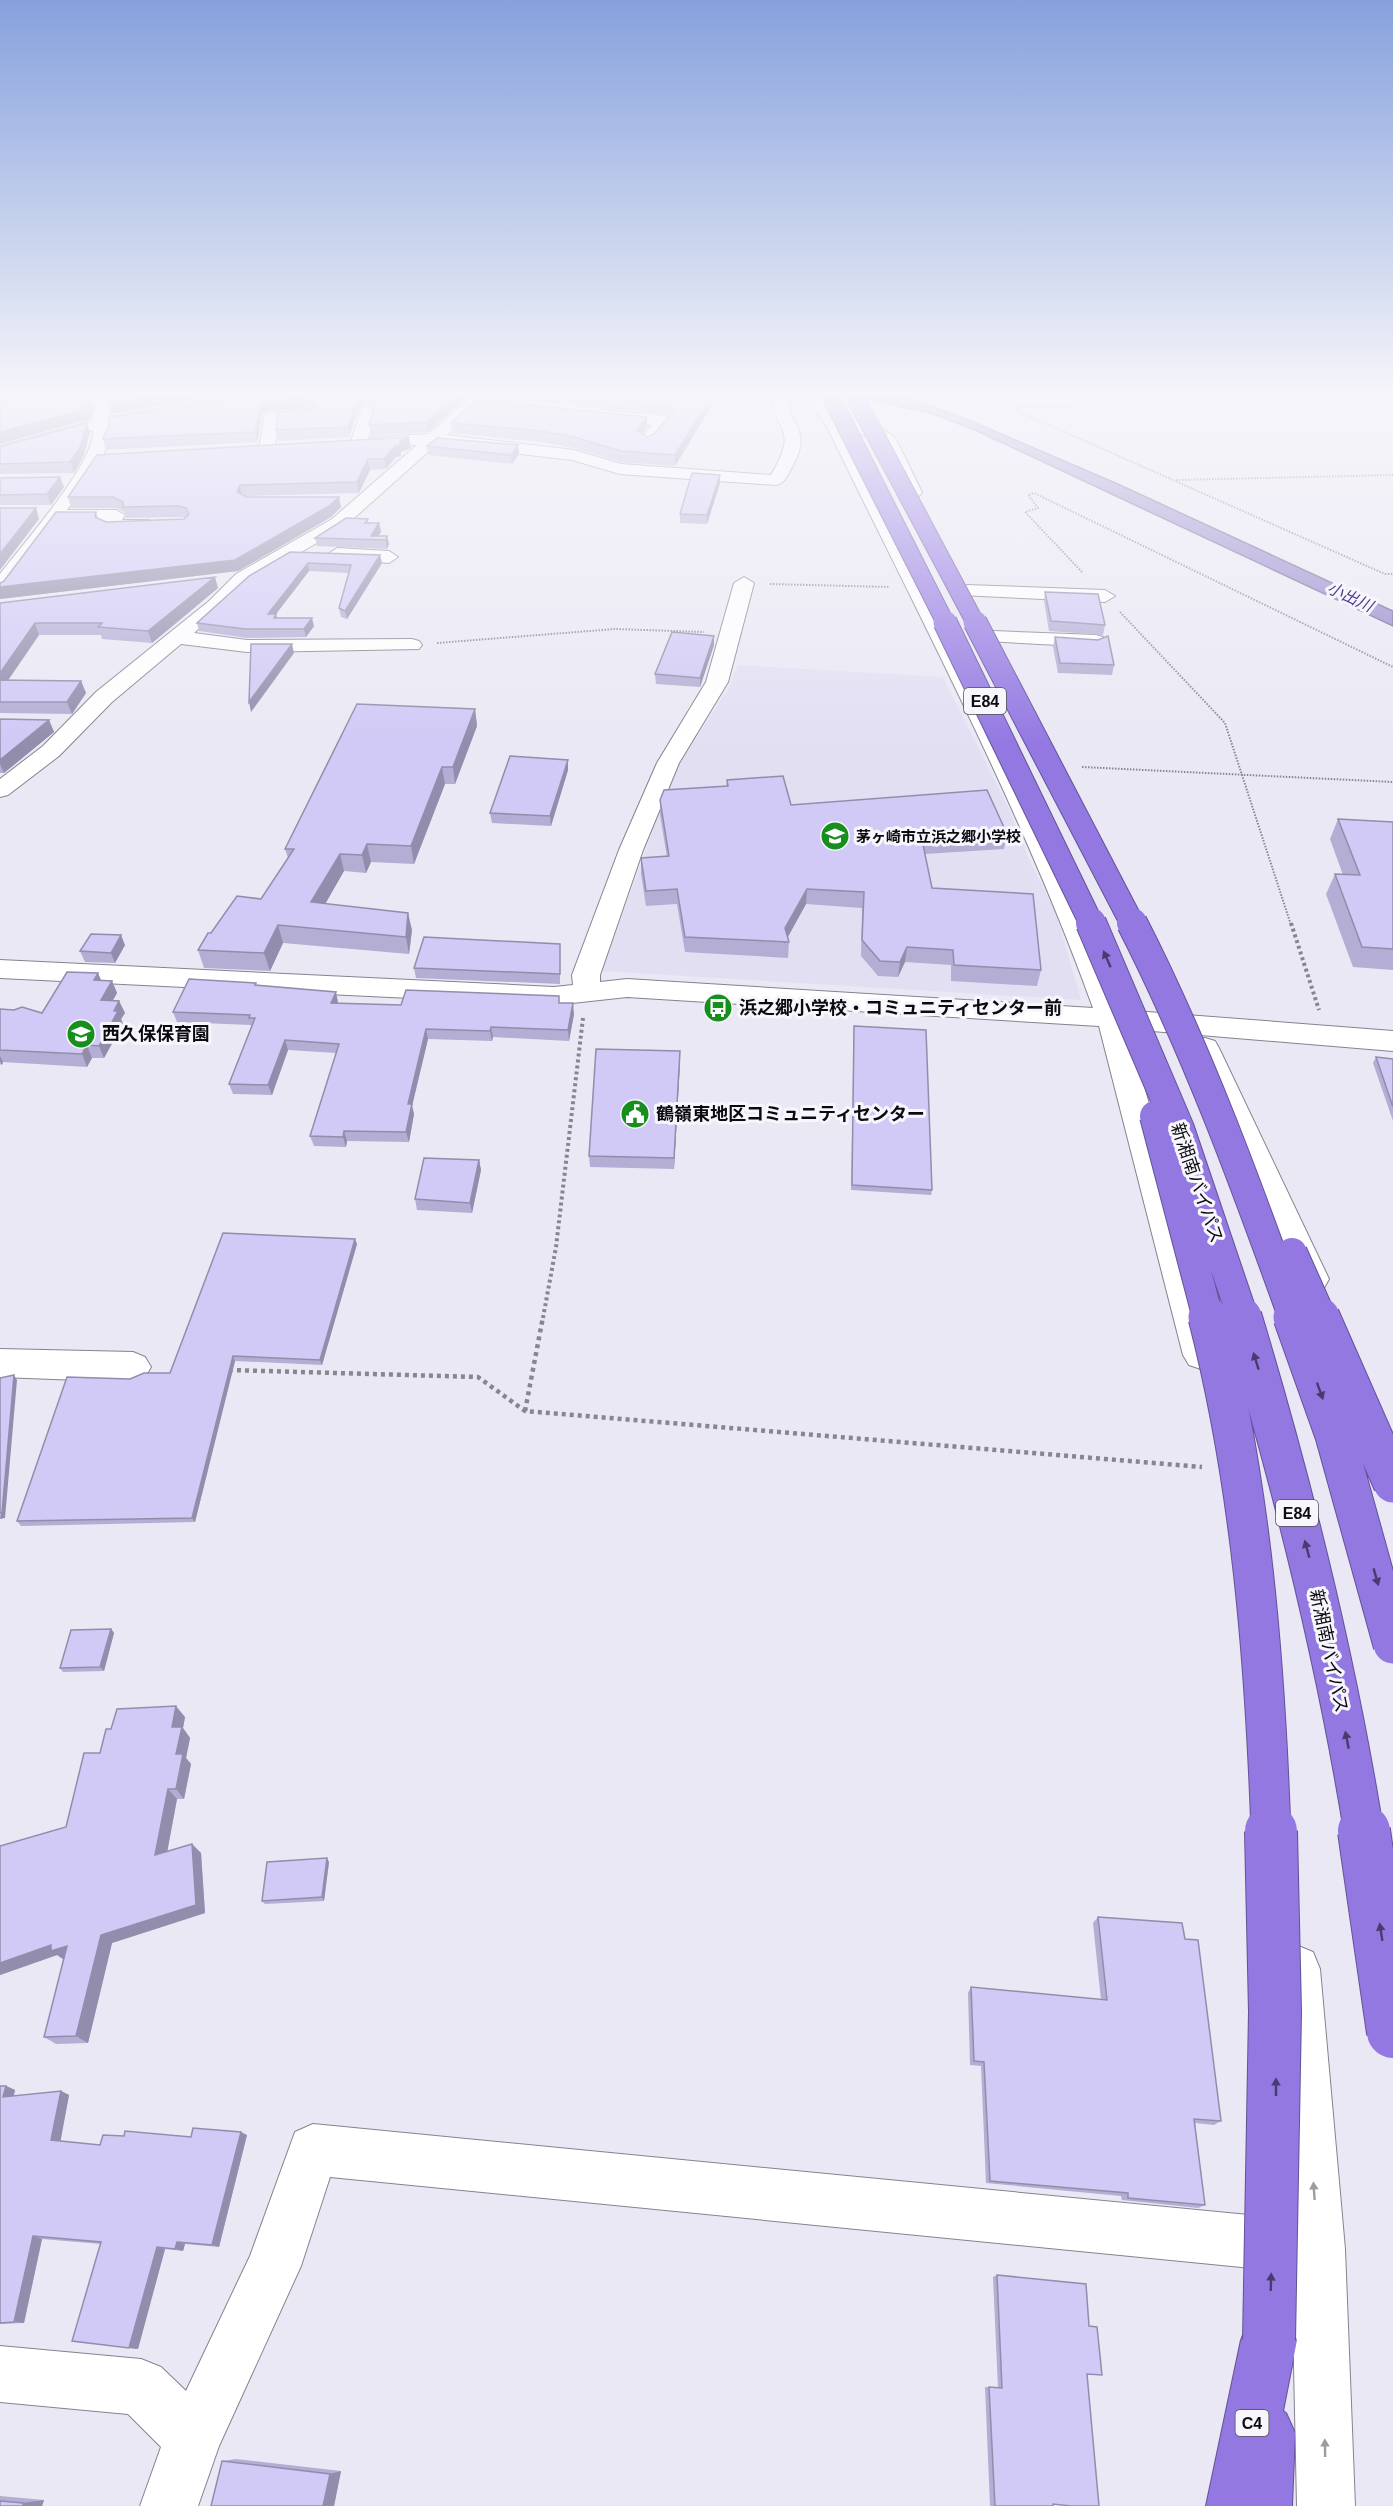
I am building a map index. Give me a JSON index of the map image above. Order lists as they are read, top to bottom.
{
  "streets": {
    "highway": ["E84", "新湘南バイパス", "C4"]
  },
  "water": ["小出川"],
  "places": {
    "school or university": ["茅ヶ崎市立浜之郷小学校", "西久保保育園"],
    "bus stop": ["浜之郷小学校・コミュニティセンター前"],
    "public building": ["鶴嶺東地区コミュニティセンター"]
  }
}
